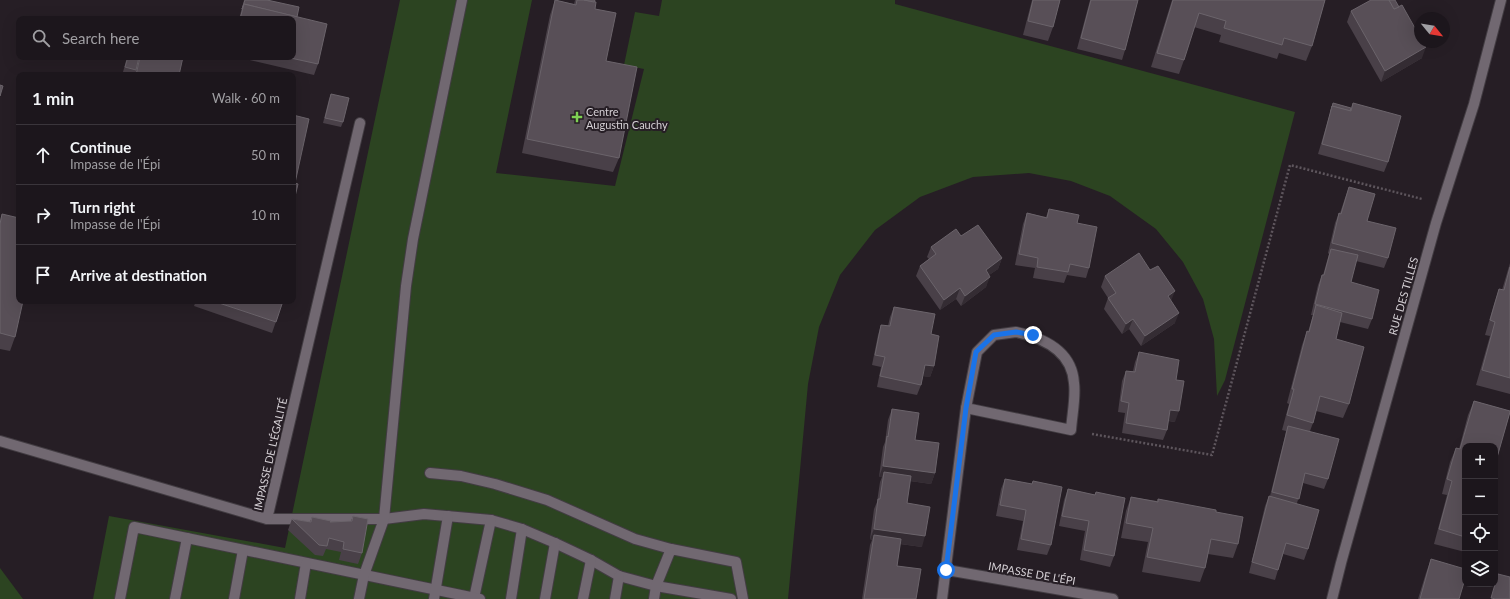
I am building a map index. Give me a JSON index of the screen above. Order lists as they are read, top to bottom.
{
  "streets": {
    "street": ["RUE DES TILLES", "IMPASSE DE L'ÉGALITÉ", "IMPASSE DE L'ÉPI"]
  },
  "places": {
    "health": ["Centre Augustin Cauchy"]
  },
  "north": "bottom right",
  "page": {
    "search": "Search here",
    "heading": ["1 min", "Walk · 60 m"],
    "list": [
      ["Continue", "Impasse de l'Épi", "50 m"],
      ["Turn right", "Impasse de l'Épi", "10 m"],
      "Arrive at destination"
    ],
    "map_buttons": ["+", "−"]
  }
}
